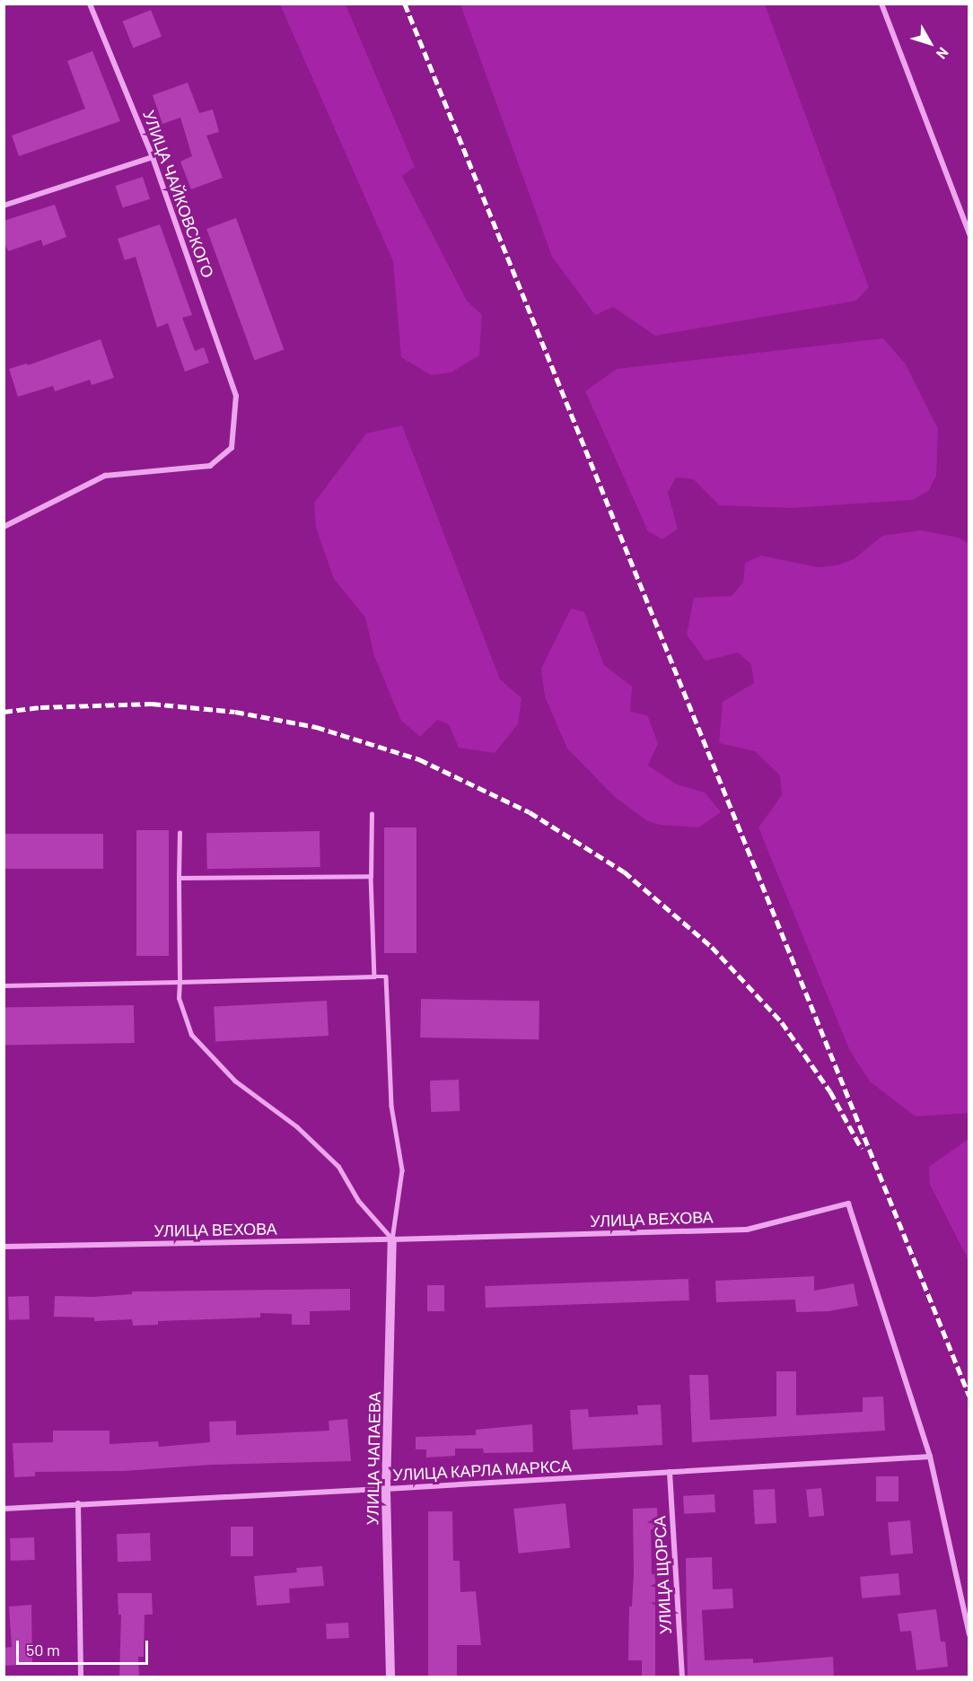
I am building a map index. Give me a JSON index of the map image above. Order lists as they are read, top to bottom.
{
  "streets": {
    "street": [
      "УЛИЦА ЧАЙКОВСКОГО",
      "УЛИЦА ВЕХОВА",
      "УЛИЦА ЧАПАЕВА",
      "УЛИЦА КАРЛА МАРКСА",
      "УЛИЦА ЩОРСА"
    ]
  },
  "crossings": [
    ["УЛИЦА ВЕХОВА", "УЛИЦА ЧАПАЕВА"],
    ["УЛИЦА ВЕХОВА", "УЛИЦА КАРЛА МАРКСА"],
    ["УЛИЦА ЧАПАЕВА", "УЛИЦА КАРЛА МАРКСА"],
    ["УЛИЦА КАРЛА МАРКСА", "УЛИЦА ЩОРСА"]
  ],
  "scale_bar": "50 m",
  "north": "bottom right"
}
